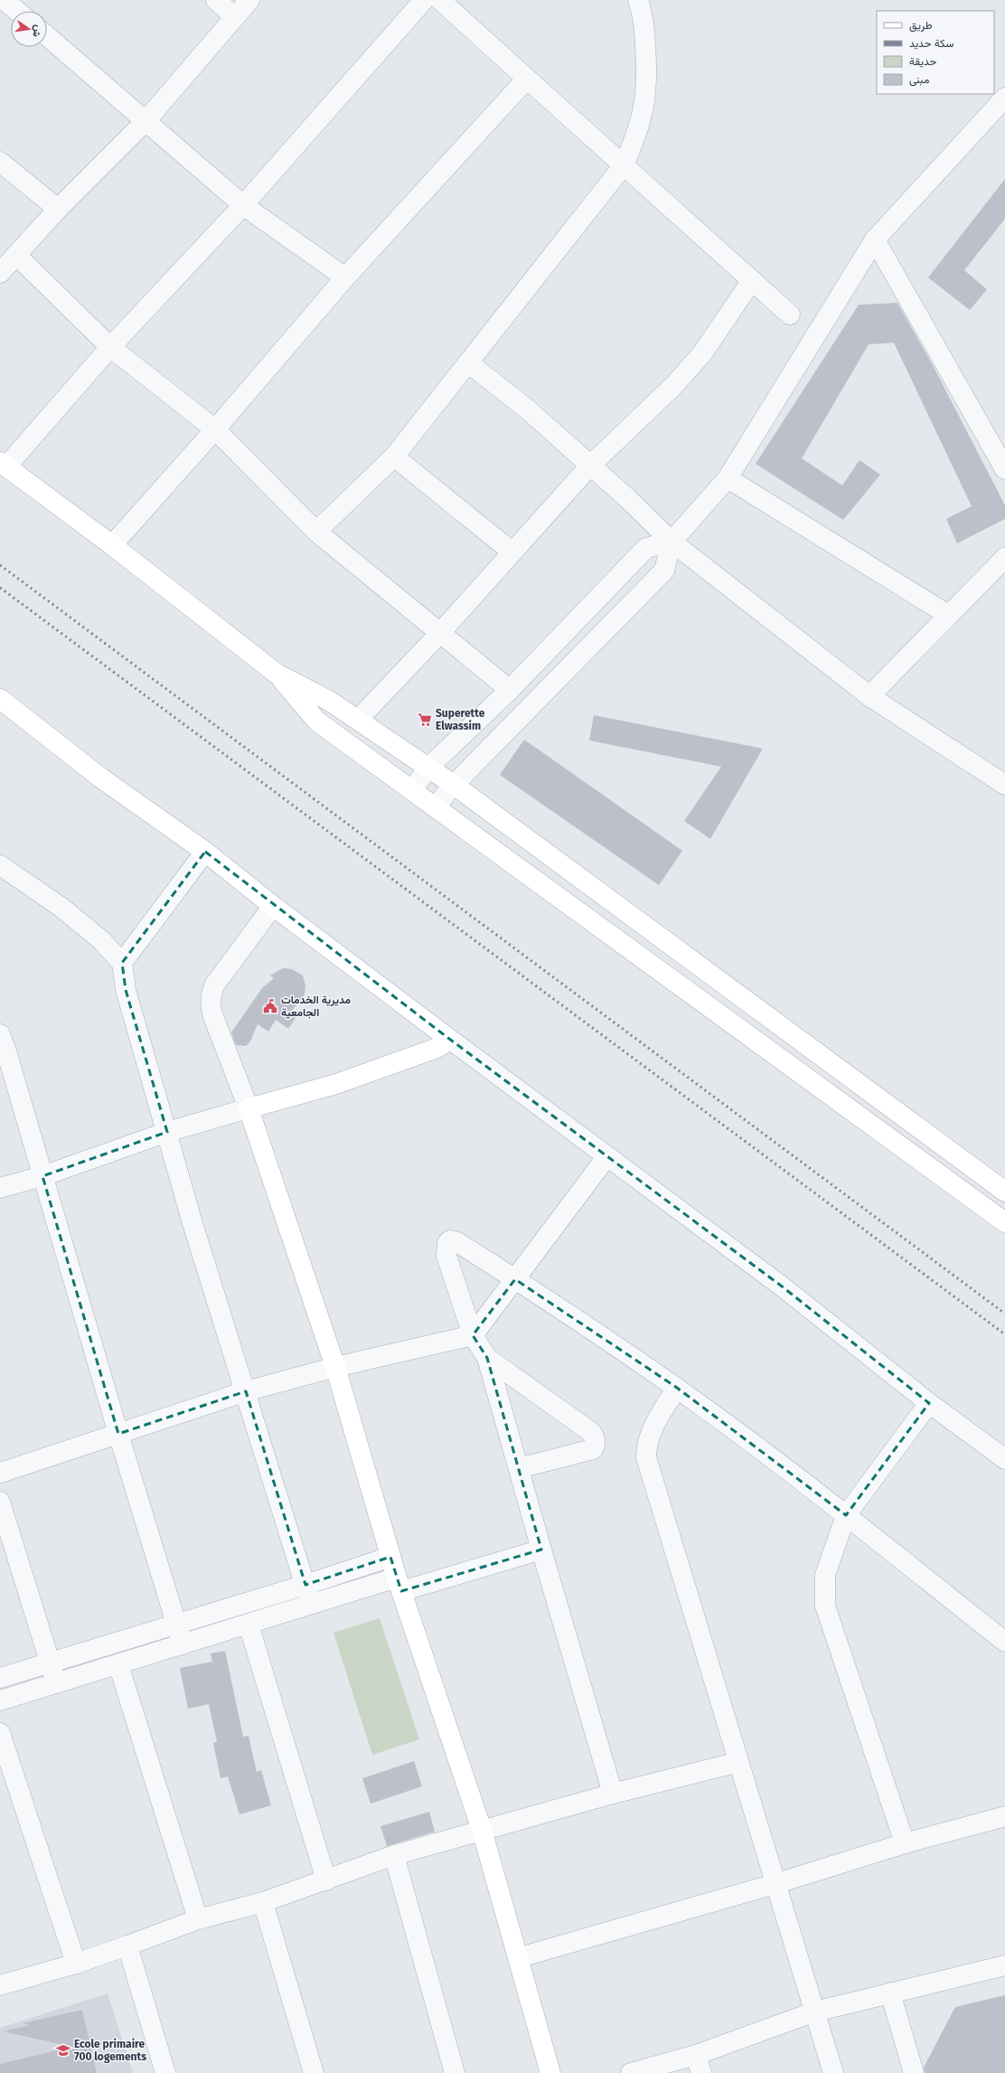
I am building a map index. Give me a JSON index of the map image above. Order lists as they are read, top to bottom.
{
  "places": {
    "supermarket": ["Superette Elwassim"],
    "public building": ["مديرية الخدمات الجامعية"],
    "school or university": ["Ecole primaire 700 logements"]
  },
  "legend": [
    "طريق",
    "سكة حديد",
    "حديقة",
    "مبنى"
  ],
  "north": "right"
}
